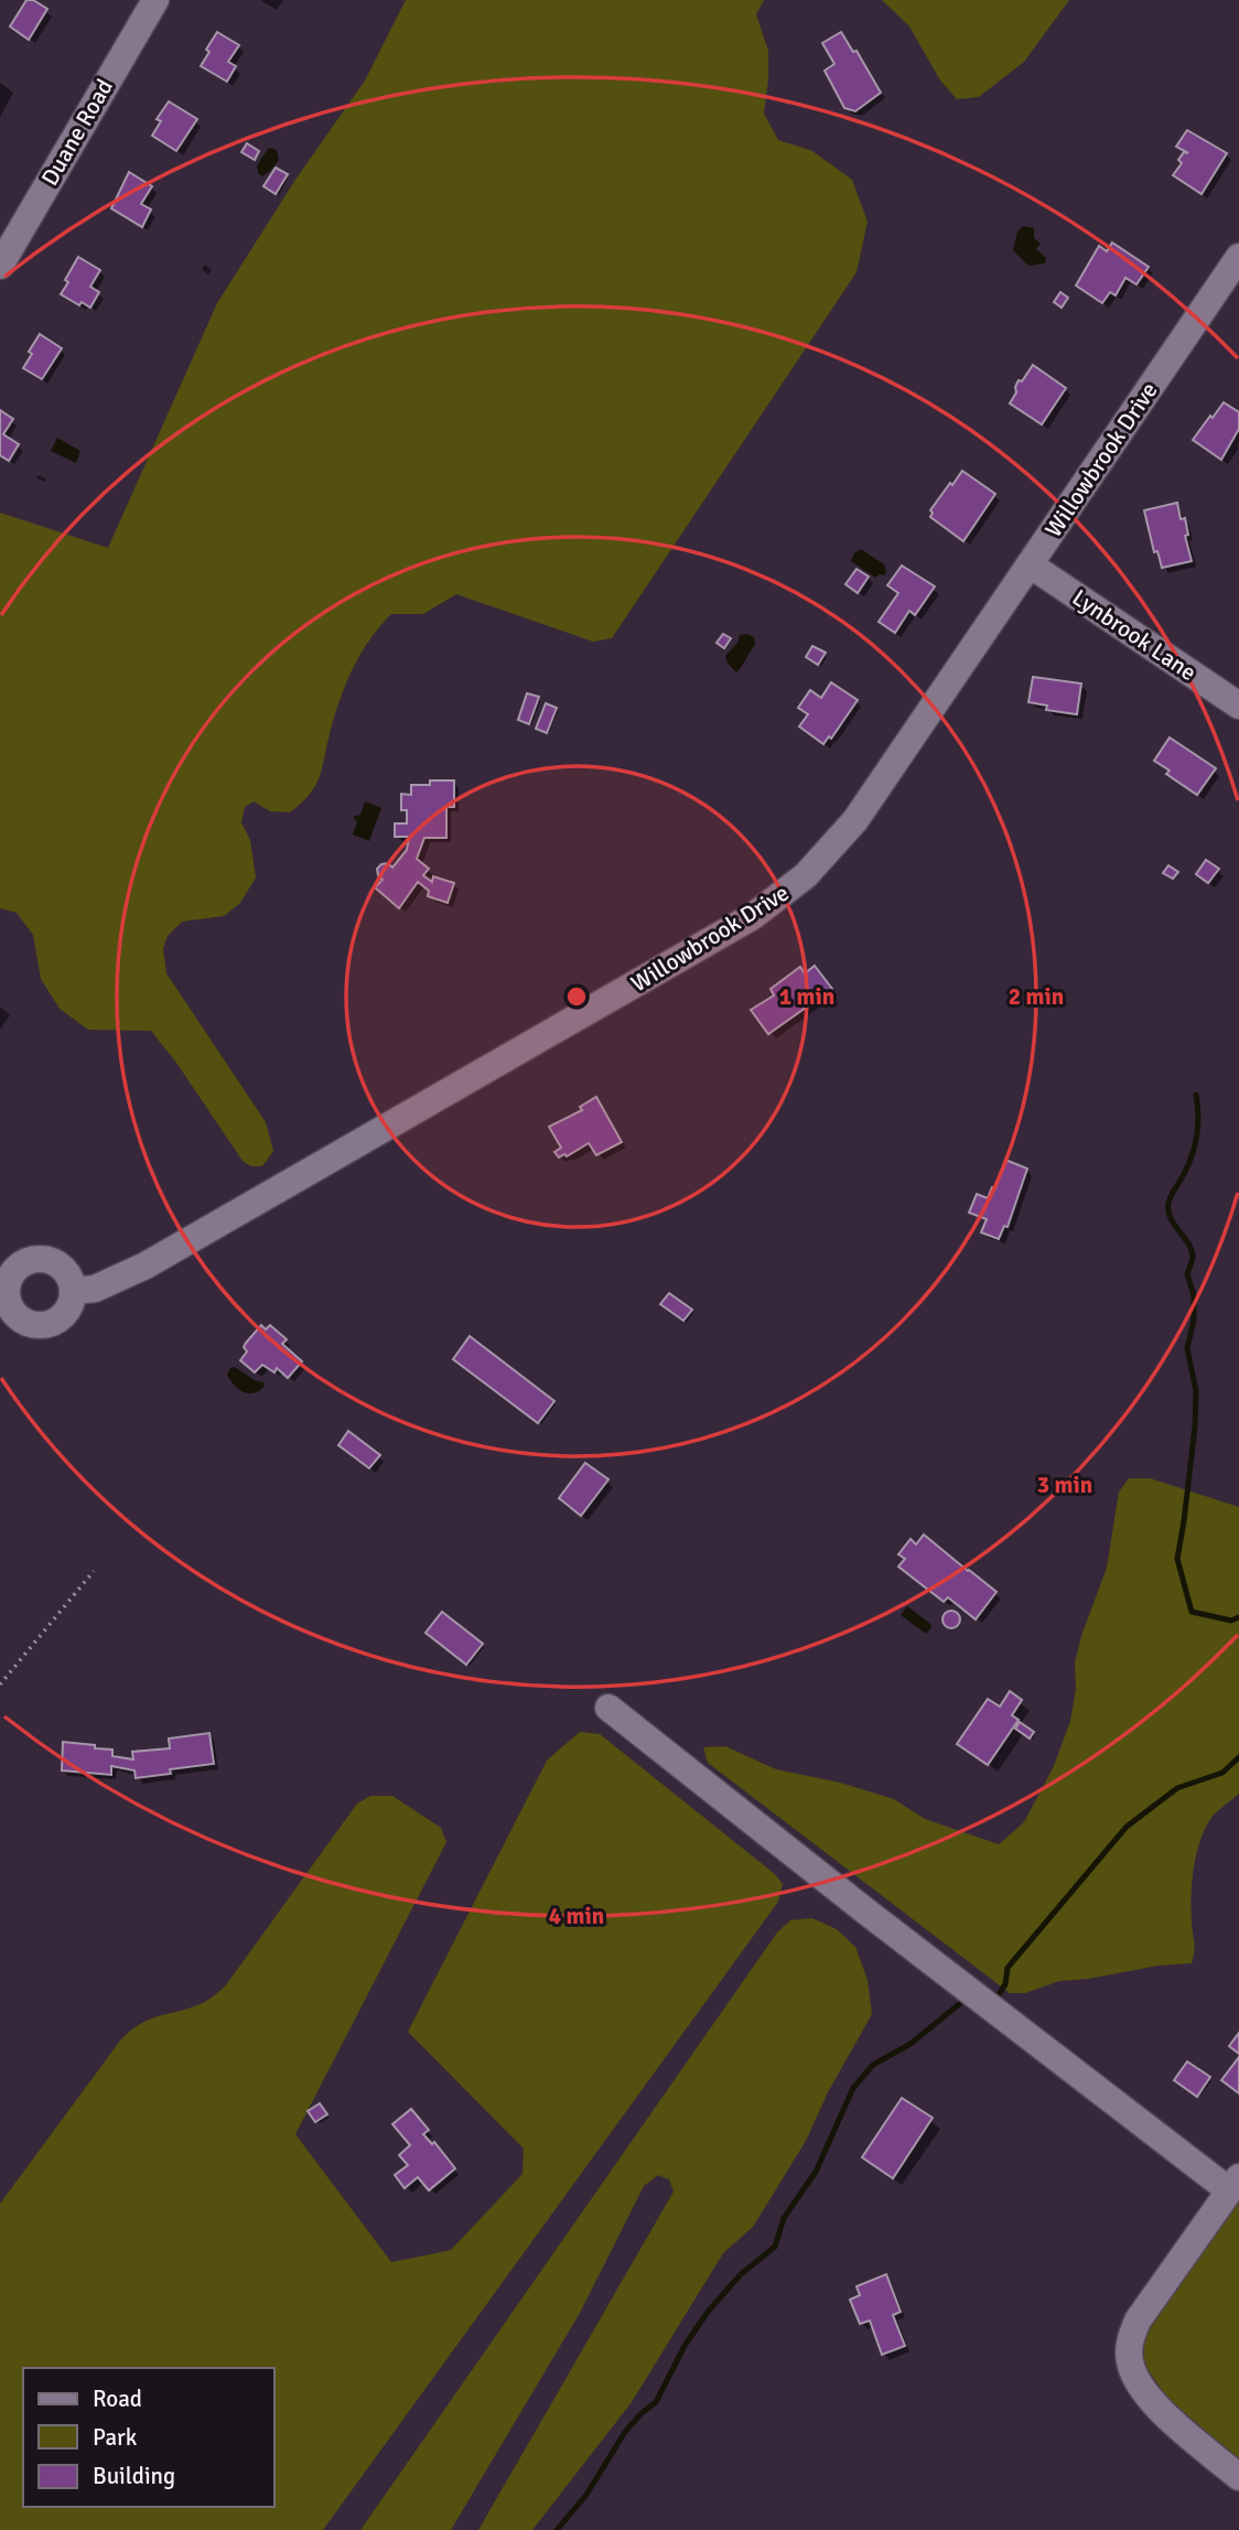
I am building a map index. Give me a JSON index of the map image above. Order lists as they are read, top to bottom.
{
  "streets": {
    "street": ["Duane Road", "Willowbrook Drive", "Lynbrook Lane"]
  },
  "crossings": [
    ["Willowbrook Drive", "Lynbrook Lane"]
  ],
  "legend": ["Road", "Park", "Building"],
  "rings": [
    "1 min",
    "2 min",
    "3 min",
    "4 min"
  ]
}
